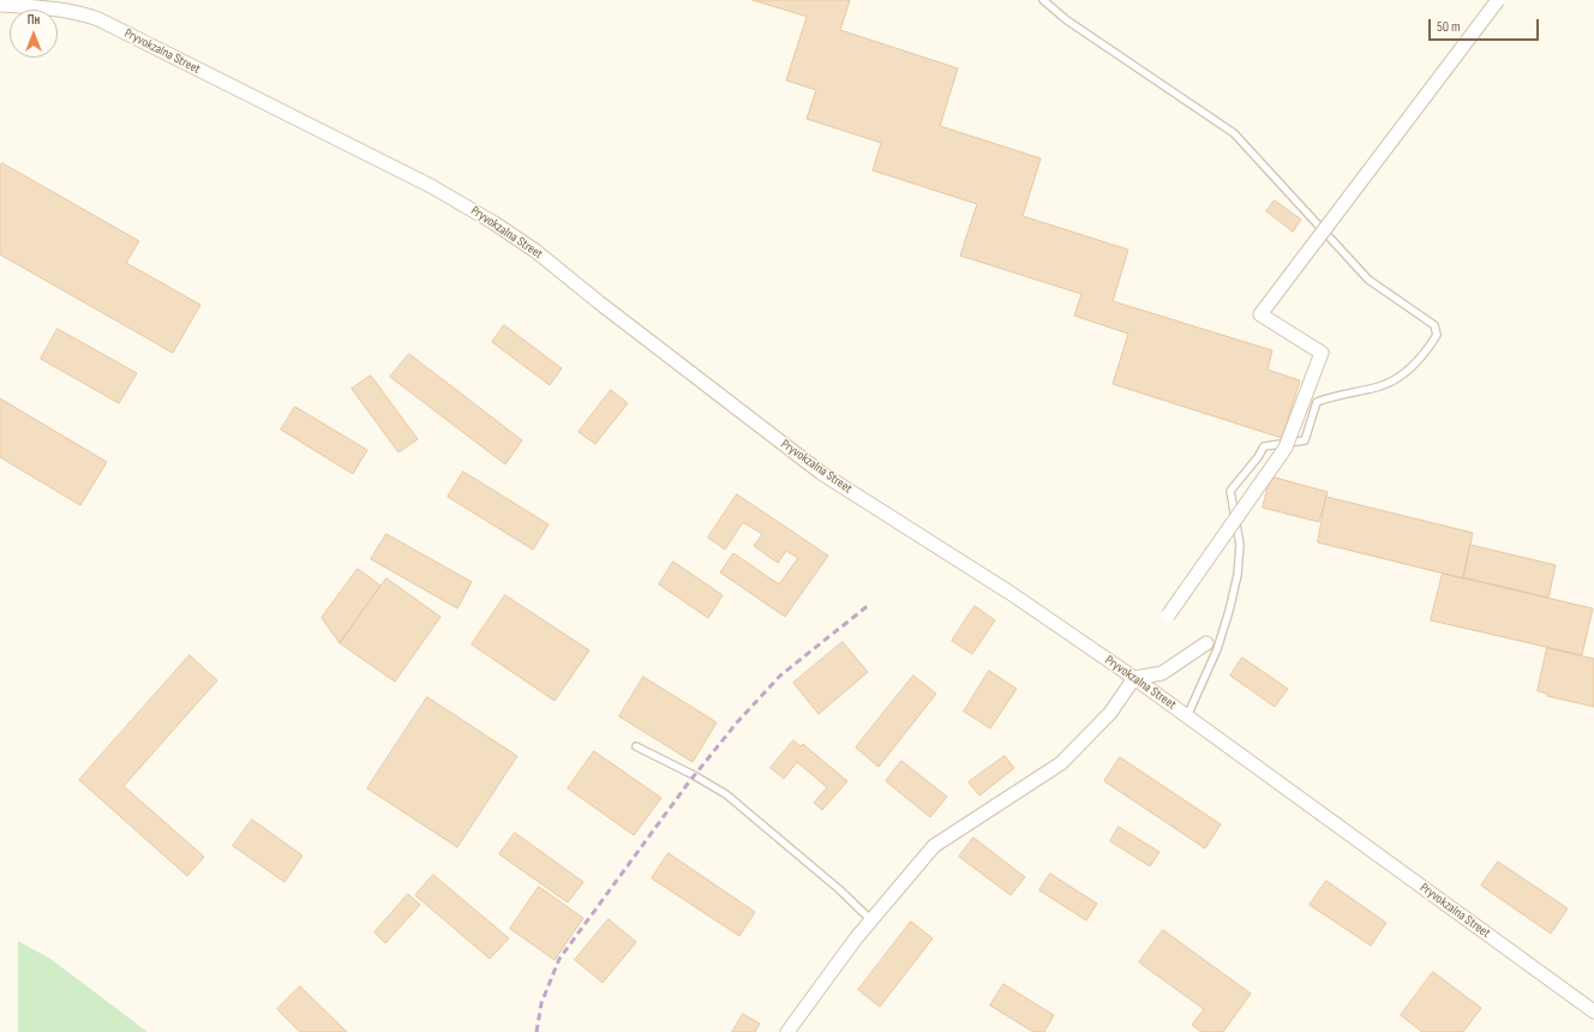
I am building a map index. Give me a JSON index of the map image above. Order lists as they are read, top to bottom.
{
  "streets": {
    "street": ["Pryvokzalna Street"]
  },
  "scale_bar": "50 m",
  "north": "top"
}
